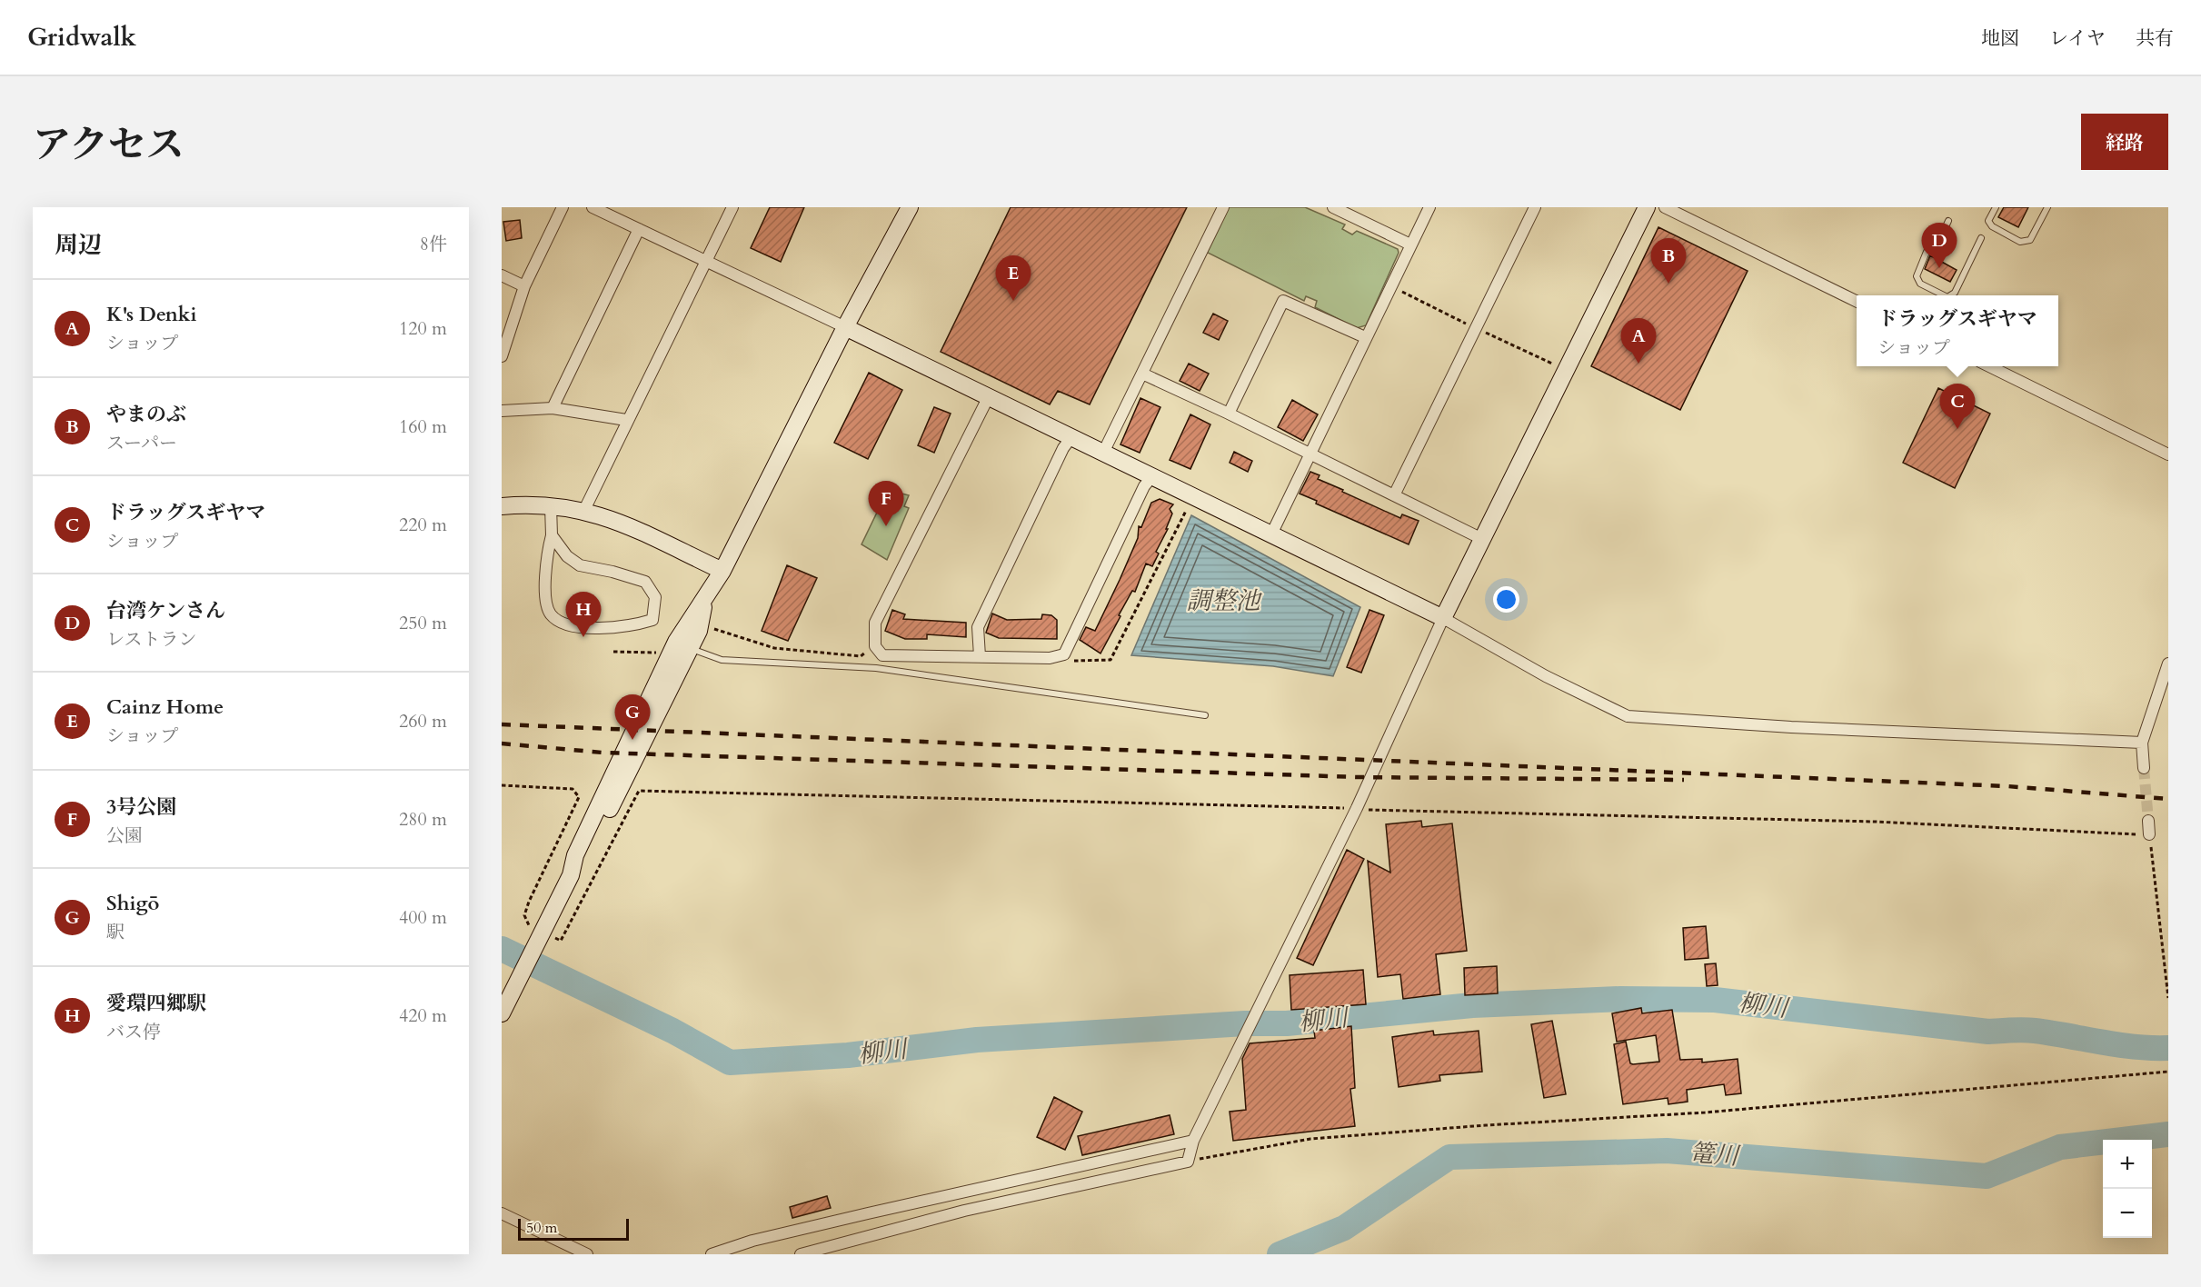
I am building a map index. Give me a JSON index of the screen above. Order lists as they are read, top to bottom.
{
  "water": ["調整池", "柳川", "篭川"],
  "scale_bar": "50 m",
  "page": {
    "header": "Gridwalk",
    "nav": ["地図", "レイヤ", "共有"],
    "title": "アクセス",
    "buttons": "経路",
    "heading": ["周辺", "8件"],
    "pins": [
      "D",
      "B",
      "E",
      "A",
      "C",
      "F",
      "H",
      "G"
    ],
    "list": [
      {
        "mark": "A",
        "name": "K's Denki",
        "note": "ショップ",
        "value": "120 m"
      },
      {
        "mark": "B",
        "name": "やまのぶ",
        "note": "スーパー",
        "value": "160 m"
      },
      {
        "mark": "C",
        "name": "ドラッグスギヤマ",
        "note": "ショップ",
        "value": "220 m"
      },
      {
        "mark": "D",
        "name": "台湾ケンさん",
        "note": "レストラン",
        "value": "250 m"
      },
      {
        "mark": "E",
        "name": "Cainz Home",
        "note": "ショップ",
        "value": "260 m"
      },
      {
        "mark": "F",
        "name": "3号公園",
        "note": "公園",
        "value": "280 m"
      },
      {
        "mark": "G",
        "name": "Shigō",
        "note": "駅",
        "value": "400 m"
      },
      {
        "mark": "H",
        "name": "愛環四郷駅",
        "note": "バス停",
        "value": "420 m"
      }
    ],
    "popup": ["ドラッグスギヤマ", "ショップ"],
    "map_buttons": ["+", "−"],
    "scale": "50 m"
  }
}
